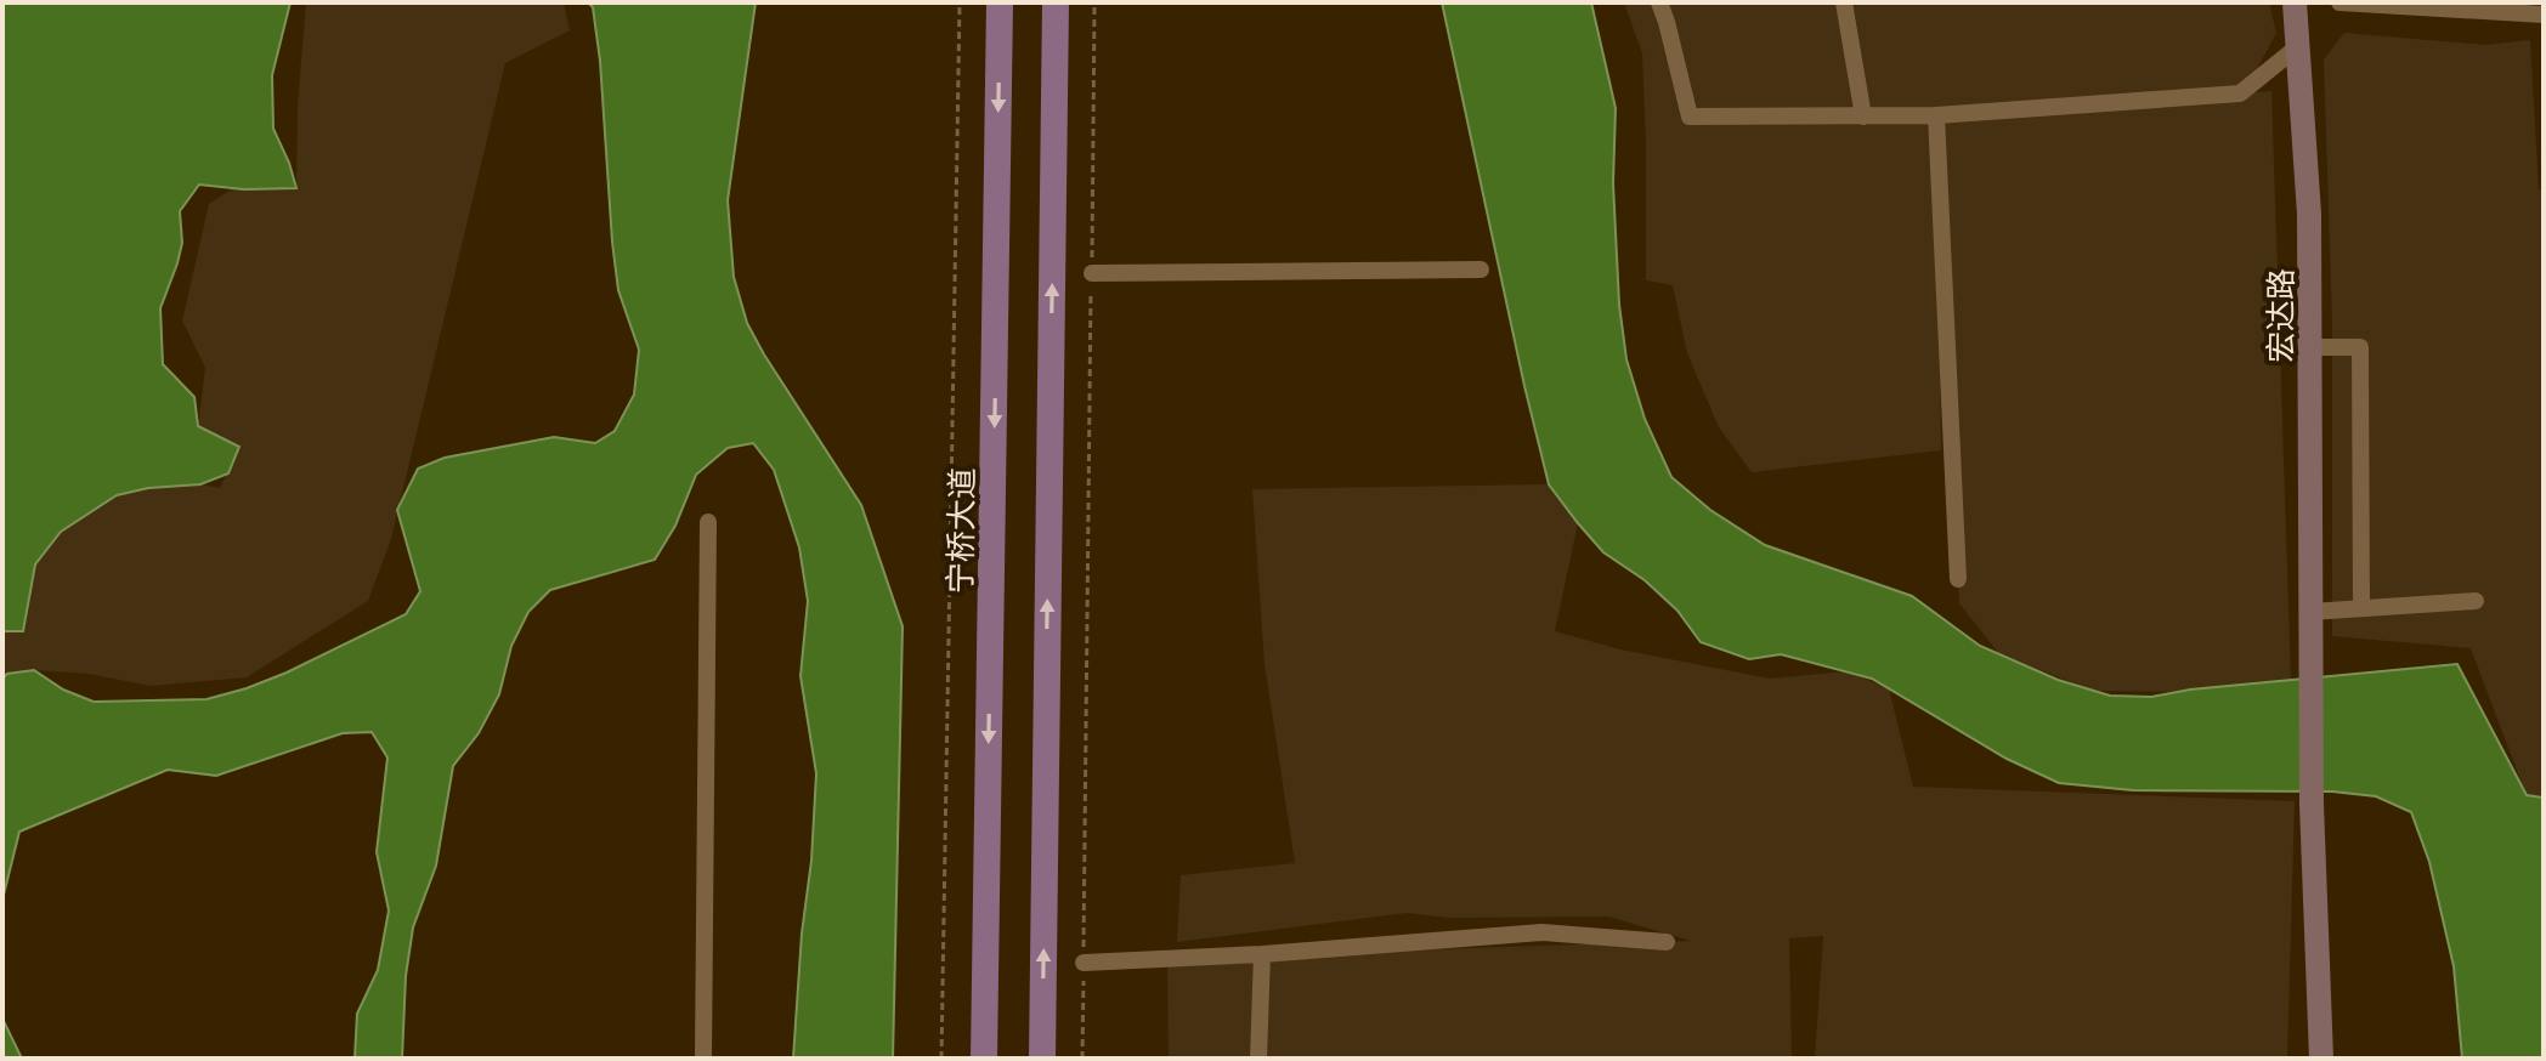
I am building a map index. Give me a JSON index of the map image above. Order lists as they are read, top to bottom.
{
  "streets": {
    "main road": ["宁桥大道"],
    "street": ["宏达路"]
  }
}
